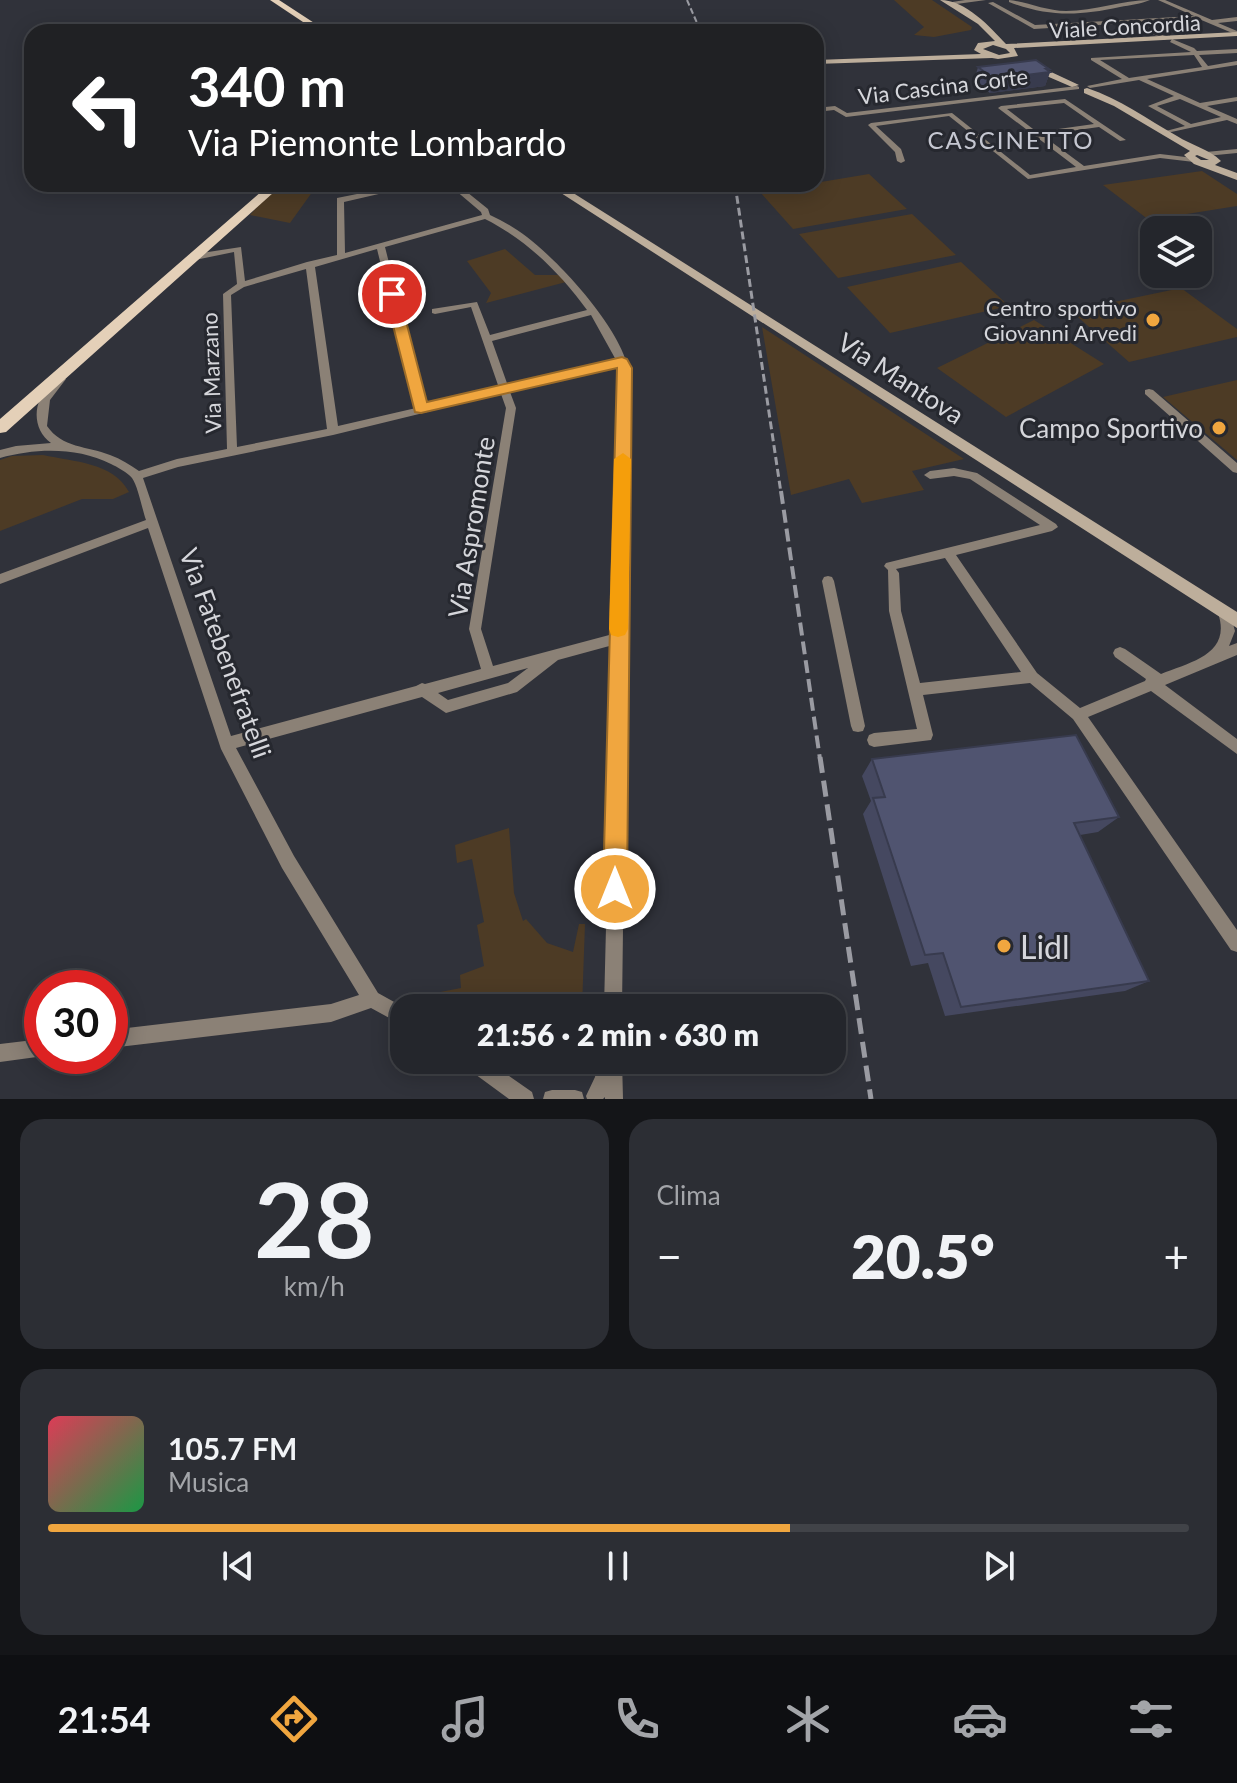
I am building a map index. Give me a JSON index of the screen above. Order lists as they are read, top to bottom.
{
  "streets": {
    "main road": ["Viale Concordia", "Via Mantova"],
    "street": [
      "Via Cascina Corte",
      "Via Marzano",
      "Via Aspromonte",
      "Via Fatebenefratelli"
    ]
  },
  "districts": ["CASCINETTO"],
  "places": ["Centro sportivo Giovanni Arvedi", "Campo Sportivo", "Lidl"],
  "page": {
    "turn": ["340 m", "Via Piemonte Lombardo"],
    "limit": "30",
    "trip": "21:56 · 2 min · 630 m",
    "tile": [
      ["28", "km/h"],
      "Clima"
    ],
    "heat": ["−", "20.5°", "+"],
    "song": ["105.7 FM", "Musica"],
    "tabs": "21:54"
  }
}
